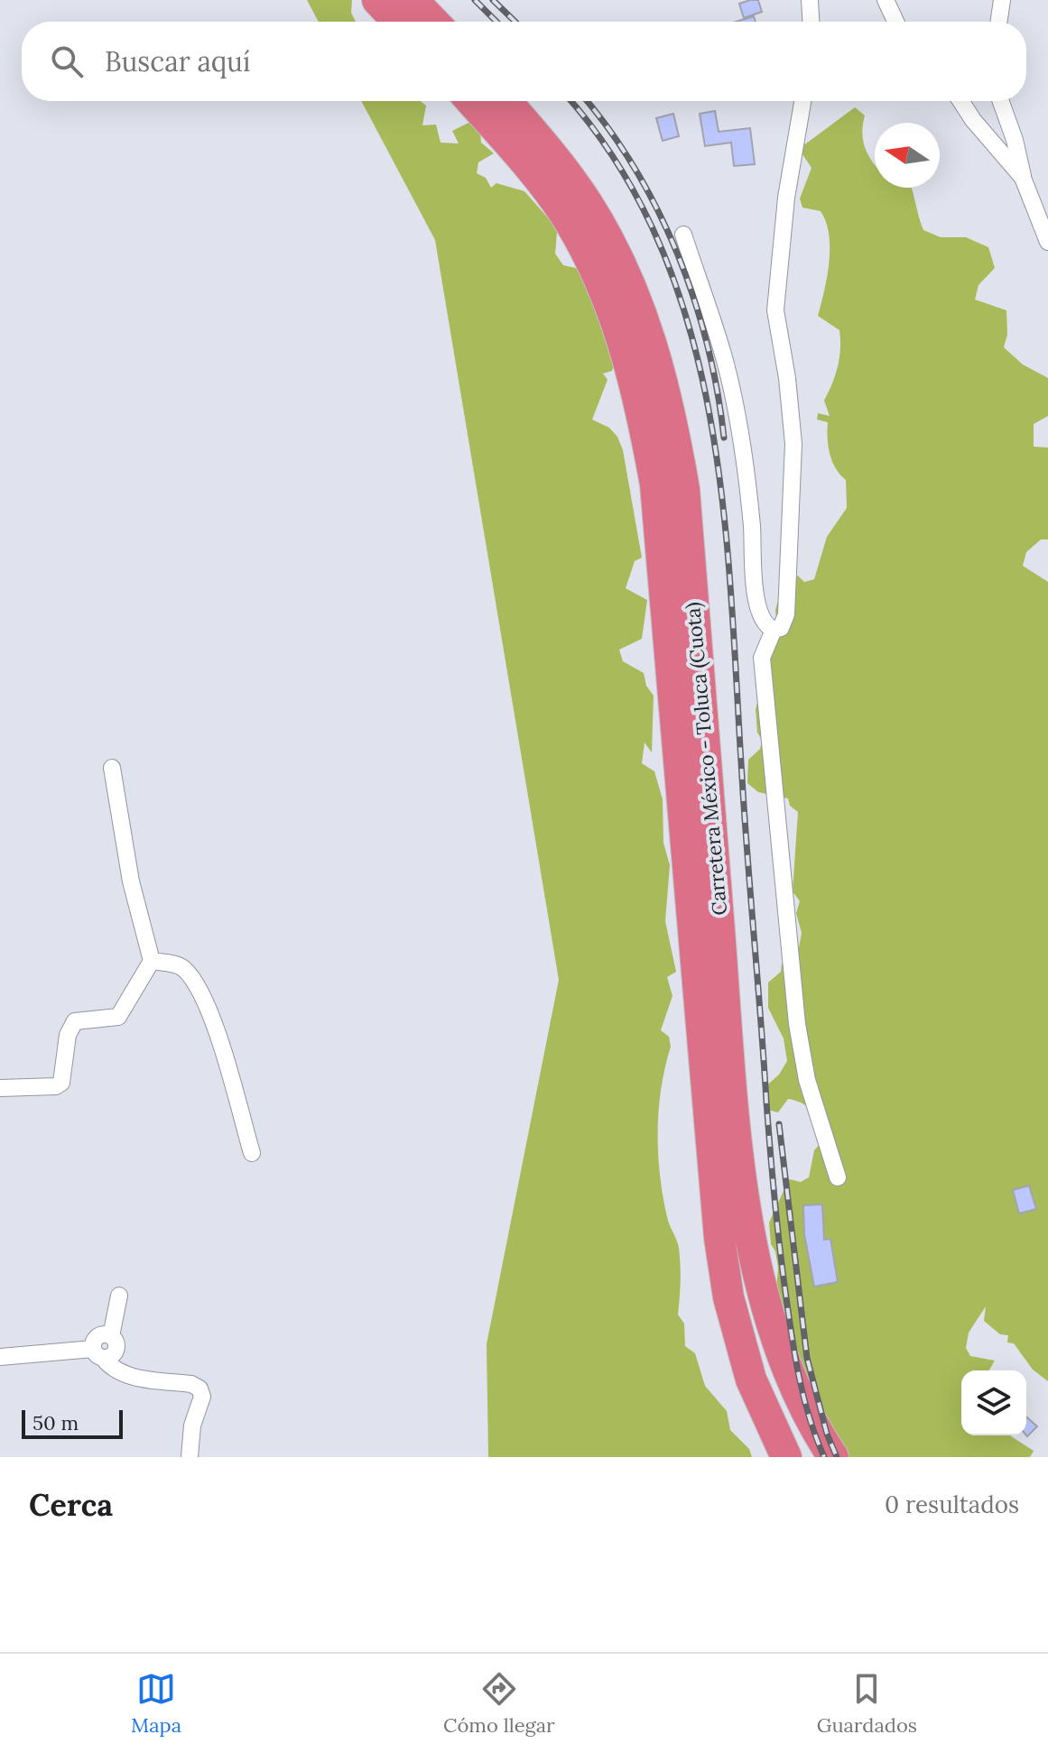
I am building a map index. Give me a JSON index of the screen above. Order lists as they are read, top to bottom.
{
  "streets": {
    "highway": ["Carretera México - Toluca (Cuota)"]
  },
  "scale_bar": "50 m",
  "north": "left",
  "page": {
    "search": "Buscar aquí",
    "scale": "50 m",
    "heading": ["Cerca", "0 resultados"],
    "nav": ["Mapa", "Cómo llegar", "Guardados"]
  }
}
